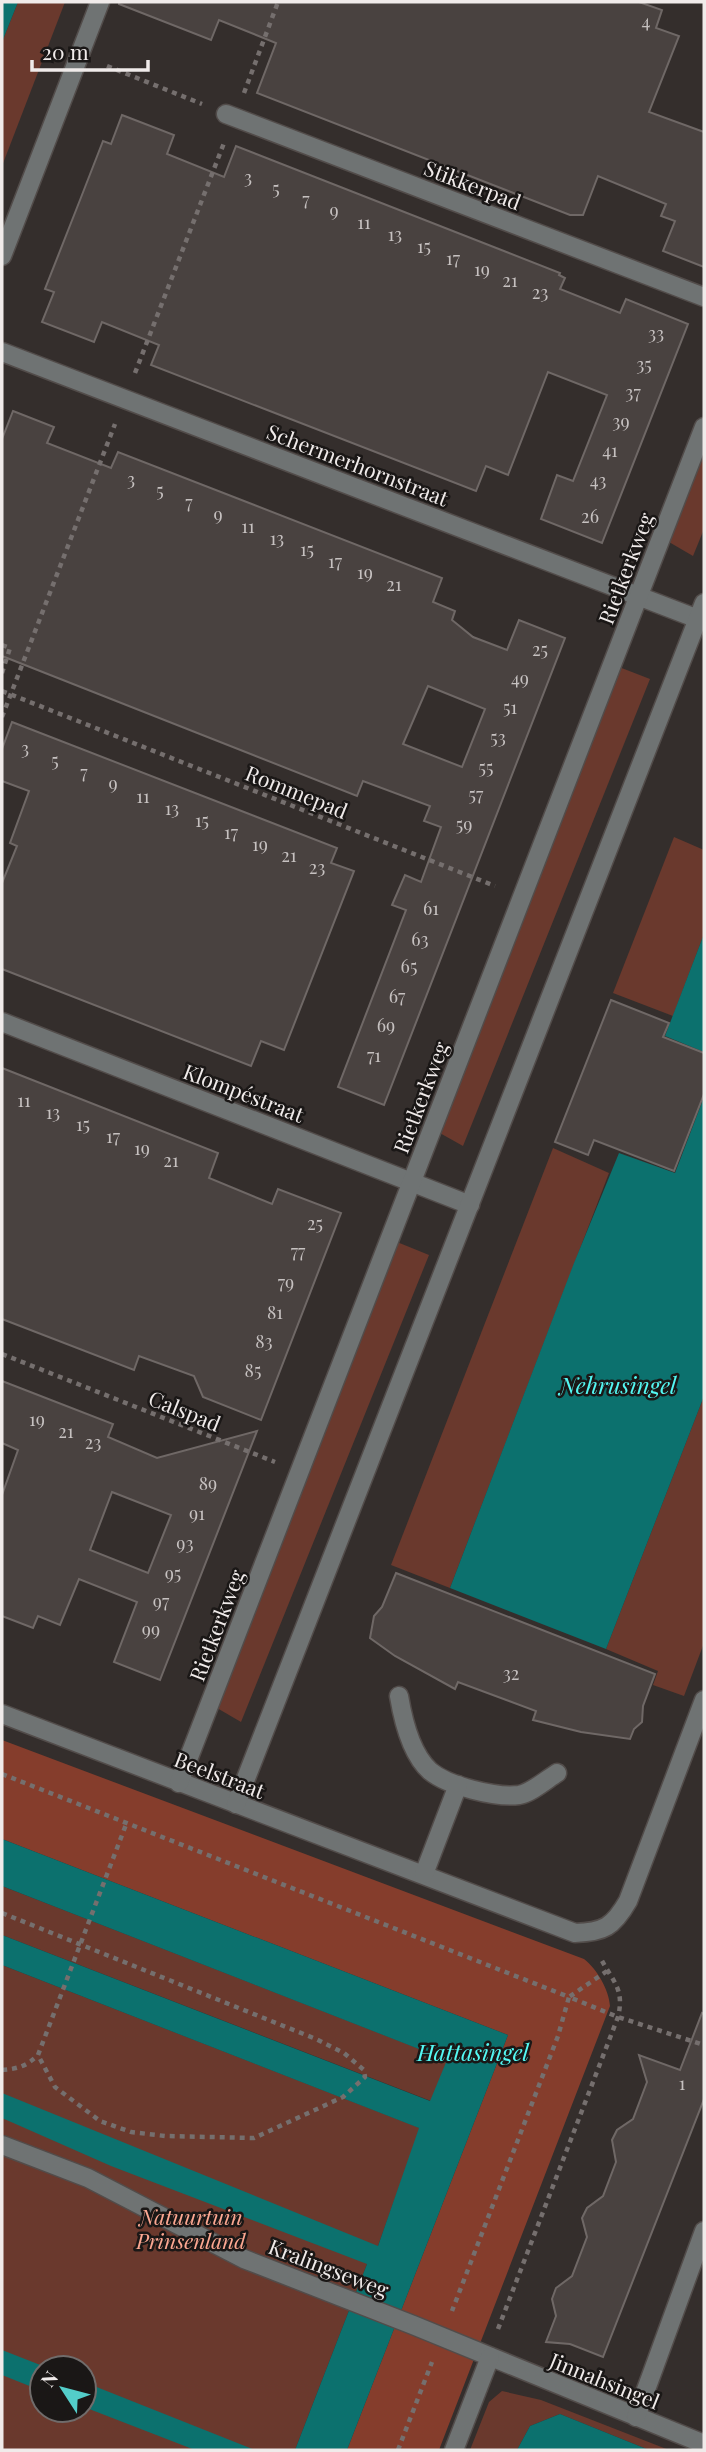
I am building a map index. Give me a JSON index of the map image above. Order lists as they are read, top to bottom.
{
  "streets": {
    "street": [
      "Stikkerpad",
      "Schermerhornstraat",
      "Rietkerkweg",
      "Klompéstraat",
      "Beelstraat",
      "Kralingseweg",
      "Jinnahsingel"
    ],
    "path": ["Rommepad", "Calspad"]
  },
  "crossings": [
    ["Schermerhornstraat", "Rietkerkweg"],
    ["Rietkerkweg", "Rommepad"],
    ["Rietkerkweg", "Klompéstraat"],
    ["Rietkerkweg", "Calspad"],
    ["Rietkerkweg", "Beelstraat"],
    ["Kralingseweg", "Jinnahsingel"]
  ],
  "water": ["Nehrusingel", "Hattasingel"],
  "parks": ["Natuurtuin Prinsenland"],
  "house_numbers": [
    "4",
    "3",
    "5",
    "7",
    "9",
    "11",
    "13",
    "15",
    "17",
    "19",
    "21",
    "23",
    "33",
    "35",
    "37",
    "39",
    "41",
    "3",
    "43",
    "5",
    "7",
    "9",
    "26",
    "11",
    "13",
    "15",
    "17",
    "19",
    "21",
    "25",
    "49",
    "51",
    "53",
    "3",
    "5",
    "55",
    "7",
    "9",
    "57",
    "11",
    "13",
    "15",
    "59",
    "17",
    "19",
    "21",
    "23",
    "61",
    "63",
    "65",
    "67",
    "69",
    "71",
    "11",
    "13",
    "15",
    "17",
    "19",
    "21",
    "25",
    "77",
    "79",
    "81",
    "83",
    "85",
    "19",
    "21",
    "23",
    "89",
    "91",
    "93",
    "95",
    "97",
    "99",
    "32",
    "1"
  ],
  "scale_bar": "20 m",
  "north": "top left"
}
